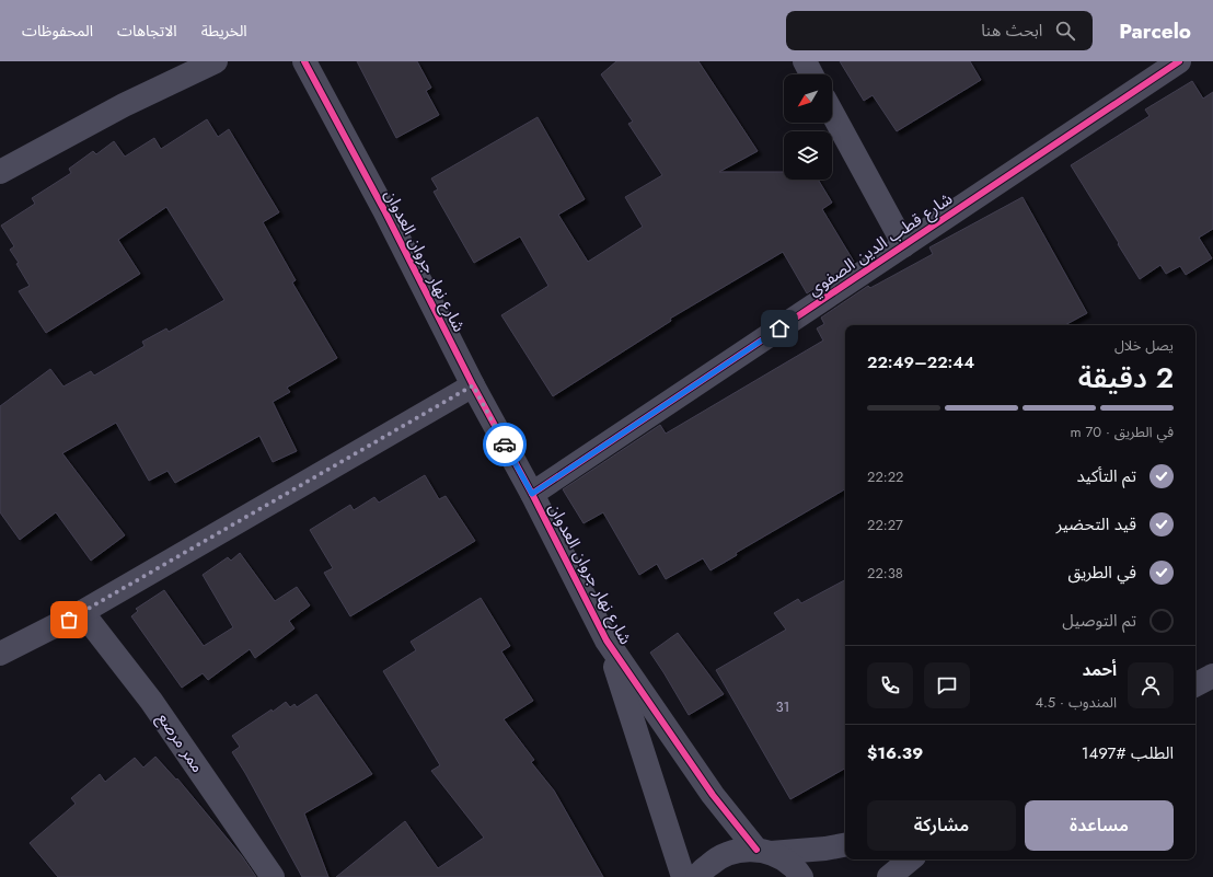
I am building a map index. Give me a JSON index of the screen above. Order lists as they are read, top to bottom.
{
  "streets": {
    "street": ["شارع قطب الدين الصفوي", "شارع نهار جروان العدوان", "ممر مرصع"]
  },
  "crossings": [
    ["شارع قطب الدين الصفوي", "شارع نهار جروان العدوان"]
  ],
  "house_numbers": ["31"],
  "north": "bottom left",
  "page": {
    "header": "Parcelo",
    "search": "ابحث هنا",
    "nav": ["الخريطة", "الاتجاهات", "المحفوظات"],
    "heading": ["2 دقيقة", "يصل خلال", "22:44–22:49"],
    "panel": [
      "أحمد",
      "المندوب · 4.5",
      "الطلب #1497",
      "$16.39"
    ],
    "bar": "في الطريق · 70 m",
    "list": [
      ["تم التأكيد", "22:22"],
      ["قيد التحضير", "22:27"],
      ["في الطريق", "22:38"],
      "تم التوصيل"
    ],
    "buttons": ["مساعدة", "مشاركة"]
  }
}
